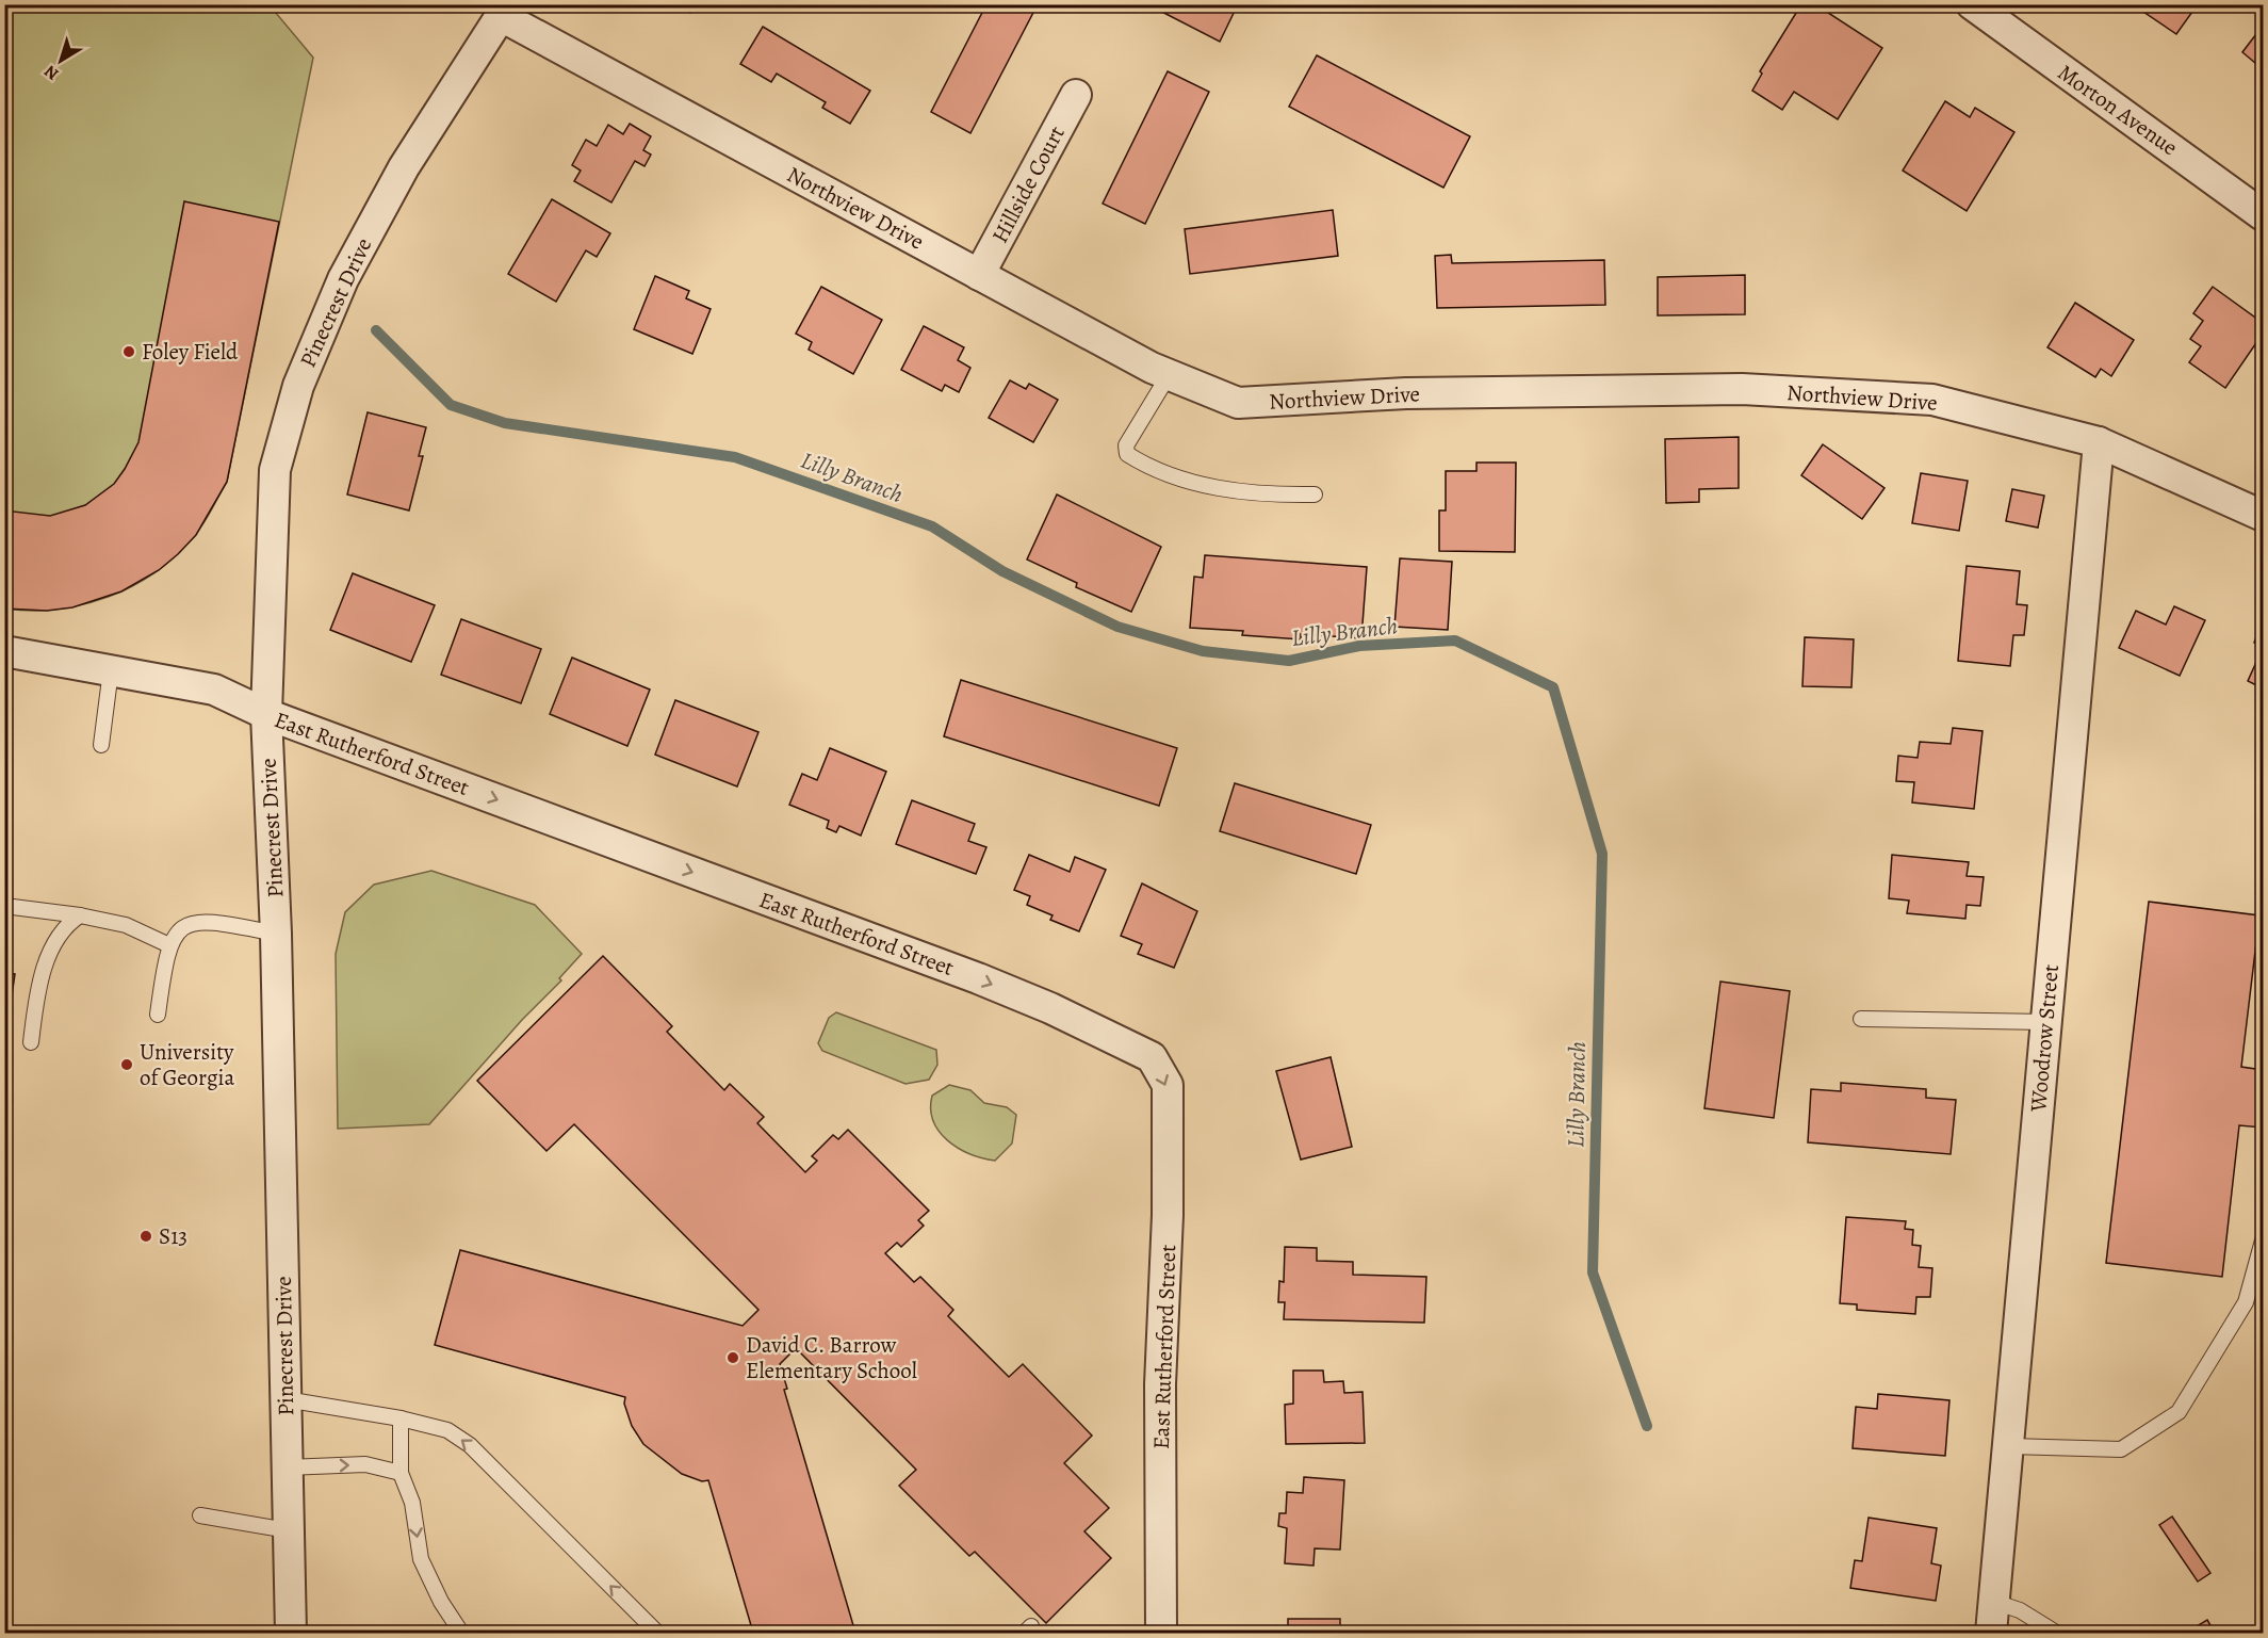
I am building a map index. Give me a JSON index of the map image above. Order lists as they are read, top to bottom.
{
  "streets": {
    "street": [
      "Morton Avenue",
      "Hillside Court",
      "Northview Drive",
      "Pinecrest Drive",
      "East Rutherford Street",
      "Woodrow Street"
    ]
  },
  "crossings": [
    ["Hillside Court", "Northview Drive"],
    ["Northview Drive", "Pinecrest Drive"],
    ["Northview Drive", "Woodrow Street"],
    ["Pinecrest Drive", "East Rutherford Street"]
  ],
  "one_way": ["East Rutherford Street"],
  "water": ["Lilly Branch"],
  "places": [
    "Foley Field",
    "University of Georgia",
    "S13",
    "David C. Barrow Elementary School"
  ],
  "north": "bottom left"
}
